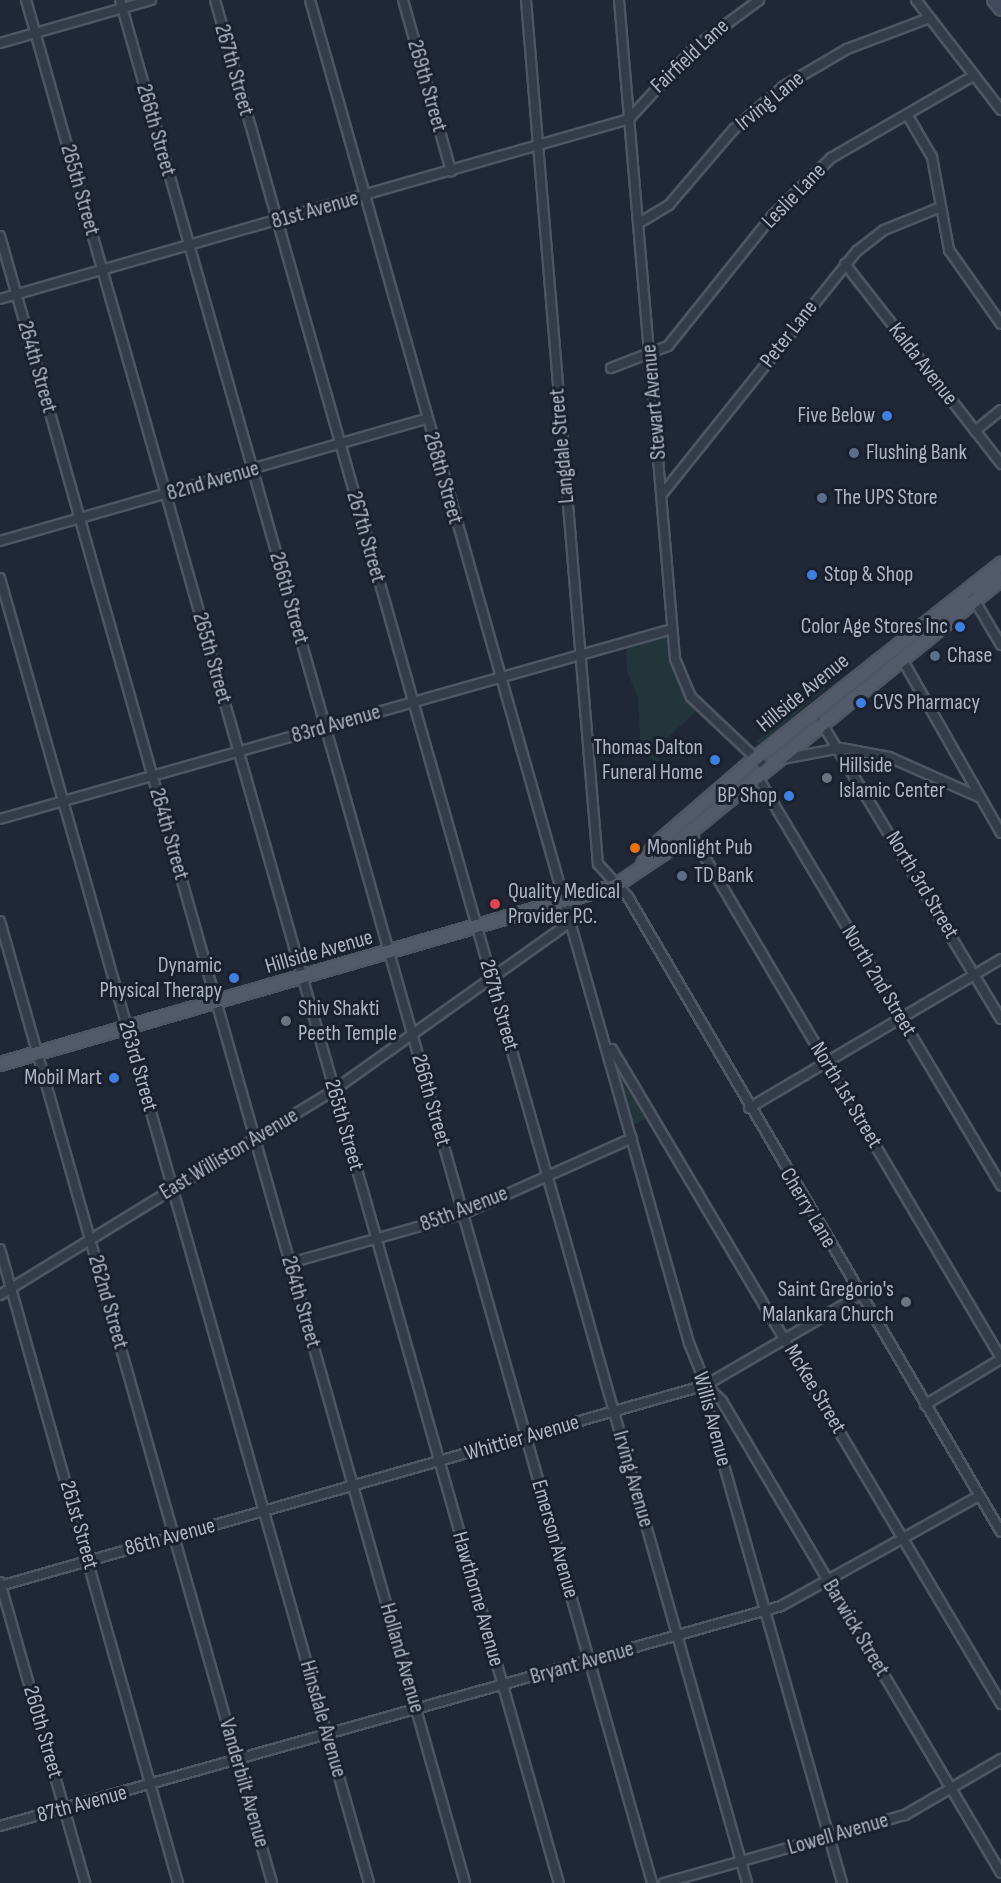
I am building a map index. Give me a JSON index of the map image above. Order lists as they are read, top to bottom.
{
  "streets": {
    "main road": ["Hillside Avenue"],
    "street": [
      "Fairfield Lane",
      "267th Street",
      "269th Street",
      "Irving Lane",
      "266th Street",
      "265th Street",
      "Leslie Lane",
      "81st Avenue",
      "Peter Lane",
      "Kalda Avenue",
      "264th Street",
      "Stewart Avenue",
      "Langdale Street",
      "268th Street",
      "82nd Avenue",
      "83rd Avenue",
      "North 3rd Street",
      "North 2nd Street",
      "263rd Street",
      "North 1st Street",
      "East Williston Avenue",
      "Cherry Lane",
      "85th Avenue",
      "262nd Street",
      "McKee Street",
      "Willis Avenue",
      "Whittier Avenue",
      "Irving Avenue",
      "261st Street",
      "86th Avenue",
      "Emerson Avenue",
      "Hawthorne Avenue",
      "Barwick Street",
      "Holland Avenue",
      "Bryant Avenue",
      "Hinsdale Avenue",
      "260th Street",
      "Vanderbilt Avenue",
      "87th Avenue",
      "Lowell Avenue"
    ]
  },
  "crossings": [
    ["Fairfield Lane", "81st Avenue"],
    ["Fairfield Lane", "Stewart Avenue"],
    ["267th Street", "81st Avenue"],
    ["267th Street", "82nd Avenue"],
    ["267th Street", "Hillside Avenue"],
    ["267th Street", "83rd Avenue"],
    ["267th Street", "East Williston Avenue"],
    ["267th Street", "Irving Avenue"],
    ["269th Street", "81st Avenue"],
    ["Irving Lane", "Stewart Avenue"],
    ["266th Street", "81st Avenue"],
    ["266th Street", "82nd Avenue"],
    ["266th Street", "Hillside Avenue"],
    ["266th Street", "83rd Avenue"],
    ["266th Street", "East Williston Avenue"],
    ["266th Street", "Emerson Avenue"],
    ["265th Street", "81st Avenue"],
    ["265th Street", "82nd Avenue"],
    ["265th Street", "Hillside Avenue"],
    ["265th Street", "83rd Avenue"],
    ["265th Street", "East Williston Avenue"],
    ["265th Street", "85th Avenue"],
    ["265th Street", "Hawthorne Avenue"],
    ["Leslie Lane", "Stewart Avenue"],
    ["81st Avenue", "264th Street"],
    ["81st Avenue", "Stewart Avenue"],
    ["81st Avenue", "Langdale Street"],
    ["81st Avenue", "268th Street"],
    ["Peter Lane", "Kalda Avenue"],
    ["Peter Lane", "Stewart Avenue"],
    ["264th Street", "82nd Avenue"],
    ["264th Street", "Hillside Avenue"],
    ["264th Street", "83rd Avenue"],
    ["264th Street", "East Williston Avenue"],
    ["264th Street", "85th Avenue"],
    ["264th Street", "Holland Avenue"],
    ["Stewart Avenue", "Hillside Avenue"],
    ["Stewart Avenue", "83rd Avenue"],
    ["Stewart Avenue", "North 2nd Street"],
    ["Langdale Street", "Hillside Avenue"],
    ["Langdale Street", "83rd Avenue"],
    ["Langdale Street", "Cherry Lane"],
    ["268th Street", "82nd Avenue"],
    ["268th Street", "Hillside Avenue"],
    ["268th Street", "83rd Avenue"],
    ["268th Street", "East Williston Avenue"],
    ["268th Street", "Willis Avenue"],
    ["Hillside Avenue", "North 3rd Street"],
    ["Hillside Avenue", "North 2nd Street"],
    ["Hillside Avenue", "263rd Street"],
    ["Hillside Avenue", "North 1st Street"],
    ["Hillside Avenue", "Cherry Lane"],
    ["Hillside Avenue", "262nd Street"],
    ["83rd Avenue", "263rd Street"],
    ["263rd Street", "East Williston Avenue"],
    ["263rd Street", "86th Avenue"],
    ["263rd Street", "Hinsdale Avenue"],
    ["East Williston Avenue", "262nd Street"],
    ["East Williston Avenue", "261st Street"],
    ["Cherry Lane", "Whittier Avenue"],
    ["Cherry Lane", "Bryant Avenue"],
    ["85th Avenue", "Willis Avenue"],
    ["85th Avenue", "Irving Avenue"],
    ["85th Avenue", "Emerson Avenue"],
    ["262nd Street", "86th Avenue"],
    ["262nd Street", "Vanderbilt Avenue"],
    ["McKee Street", "Willis Avenue"],
    ["McKee Street", "Whittier Avenue"],
    ["McKee Street", "Bryant Avenue"],
    ["Willis Avenue", "Whittier Avenue"],
    ["Willis Avenue", "Barwick Street"],
    ["Willis Avenue", "Bryant Avenue"],
    ["Willis Avenue", "Lowell Avenue"],
    ["Whittier Avenue", "Irving Avenue"],
    ["Whittier Avenue", "86th Avenue"],
    ["Whittier Avenue", "Emerson Avenue"],
    ["Whittier Avenue", "Hawthorne Avenue"],
    ["Whittier Avenue", "Barwick Street"],
    ["Whittier Avenue", "Holland Avenue"],
    ["Irving Avenue", "Bryant Avenue"],
    ["Irving Avenue", "Lowell Avenue"],
    ["261st Street", "86th Avenue"],
    ["261st Street", "87th Avenue"],
    ["86th Avenue", "260th Street"],
    ["Emerson Avenue", "Bryant Avenue"],
    ["Hawthorne Avenue", "Bryant Avenue"],
    ["Barwick Street", "Bryant Avenue"],
    ["Barwick Street", "Lowell Avenue"],
    ["Holland Avenue", "Bryant Avenue"],
    ["Bryant Avenue", "Hinsdale Avenue"],
    ["Bryant Avenue", "Vanderbilt Avenue"],
    ["Bryant Avenue", "87th Avenue"],
    ["260th Street", "87th Avenue"]
  ],
  "places": [
    "Five Below",
    "Flushing Bank",
    "The UPS Store",
    "Stop & Shop",
    "Color Age Stores Inc",
    "Chase",
    "CVS Pharmacy",
    "Thomas Dalton Funeral Home",
    "Hillside Islamic Center",
    "BP Shop",
    "Moonlight Pub",
    "TD Bank",
    "Quality Medical Provider P.C.",
    "Dynamic Physical Therapy",
    "Shiv Shakti Peeth Temple",
    "Mobil Mart",
    "Saint Gregorio's Malankara Church"
  ]
}
